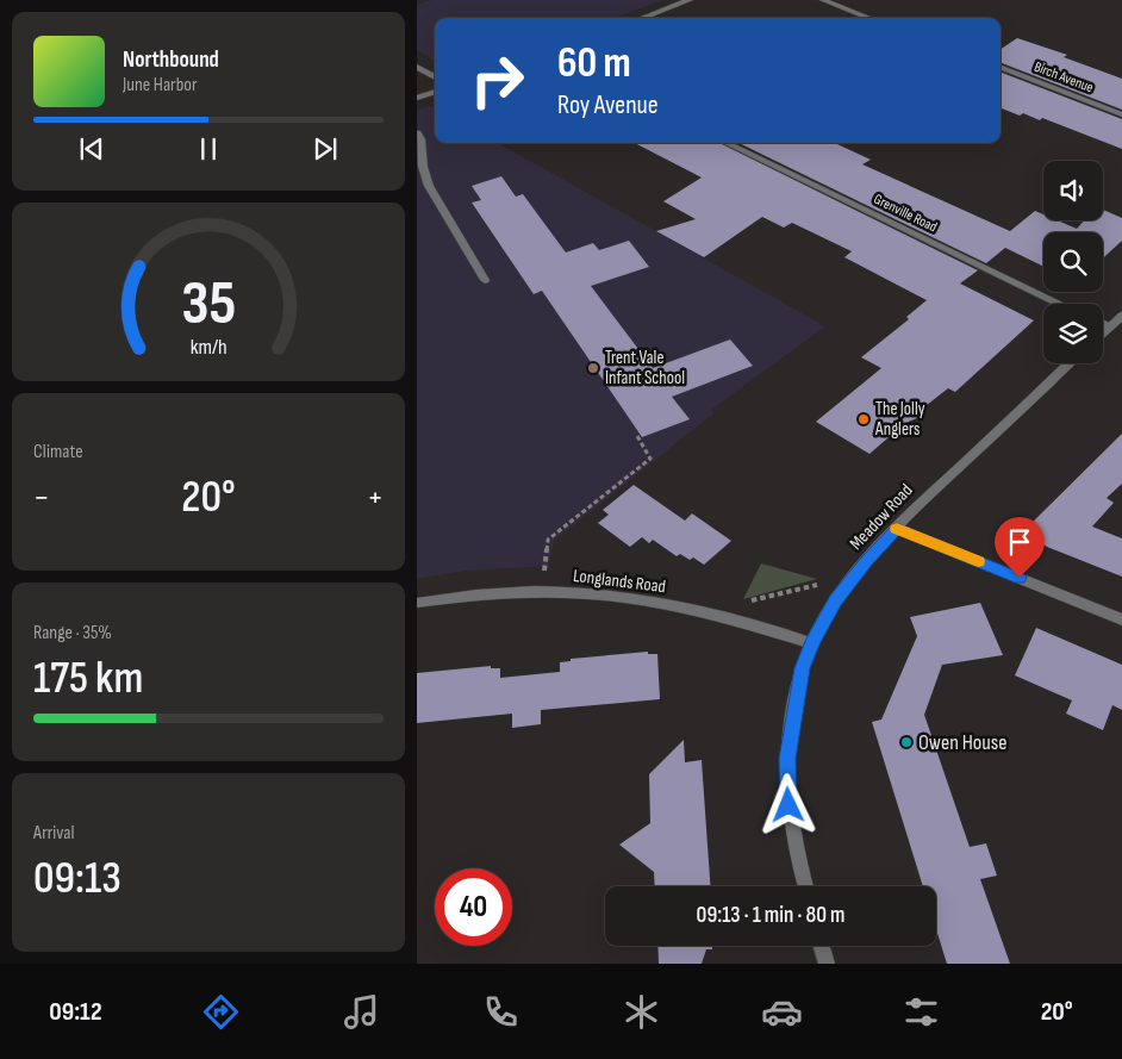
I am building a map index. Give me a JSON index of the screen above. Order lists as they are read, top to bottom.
{
  "streets": {
    "street": [
      "Birch Avenue",
      "Grenville Road",
      "Meadow Road",
      "Longlands Road"
    ]
  },
  "crossings": [
    ["Meadow Road", "Longlands Road"]
  ],
  "places": ["Trent Vale Infant School", "The Jolly Anglers", "Owen House"],
  "page": {
    "turn": ["60 m", "Roy Avenue"],
    "song": ["Northbound", "June Harbor"],
    "tile": [
      "Climate",
      ["Range · 35%", "175 km"],
      ["Arrival", "09:13"]
    ],
    "heat": ["−", "20°", "+"],
    "limit": "40",
    "trip": "09:13 · 1 min · 80 m",
    "tabs": ["09:12", "20°"],
    "gauge": ["35", "km/h"]
  }
}
